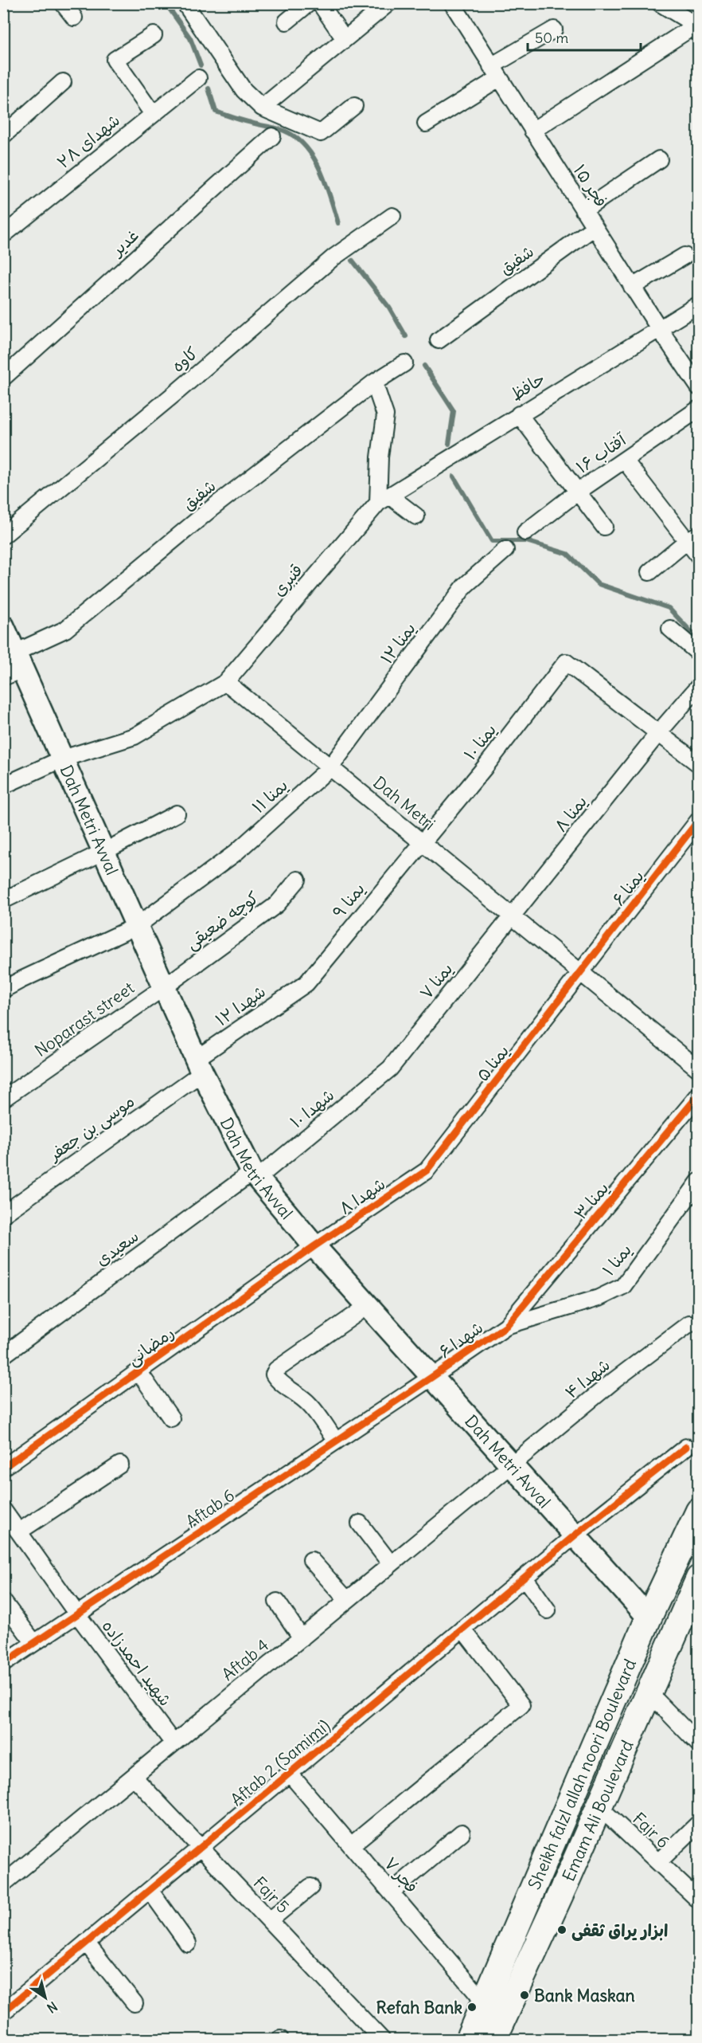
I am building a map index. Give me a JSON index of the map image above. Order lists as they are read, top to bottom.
{
  "streets": {
    "main road": ["Dah Metri Avval", "Sheikh falzl allah noori Boulevard", "Emam Ali Boulevard"],
    "street": [
      "شهدای ۲۸",
      "فجر ۱۵",
      "غدیر",
      "شفیق",
      "کاوه",
      "حافظ",
      "آفتاب ۱۶",
      "قنبری",
      "یمنا ۱۲",
      "یمنا ۱۰",
      "یمنا ۱۱",
      "Dah Metri",
      "یمنا ۸",
      "یمنا ۶",
      "یمنا ۹",
      "کوچه ضعیقی",
      "یمنا ۷",
      "شهدا ۱۲",
      "Noparast street",
      "یمنا ۵",
      "شهدا ۱۰",
      "موسی بن جعفر",
      "شهدا ۸",
      "یمنا ۳",
      "سعیدی",
      "یمنا ۱",
      "شهدا ۶",
      "رمضانی",
      "شهدا ۴",
      "Aftab 6",
      "Aftab 4",
      "شهید احمدزاده",
      "Aftab 2 (Samimi)",
      "Fajr 6",
      "فجر ۷",
      "Fajr 5"
    ]
  },
  "crossings": [
    ["فجر ۱۵", "شفیق"],
    ["فجر ۱۵", "حافظ"],
    ["شفیق", "Dah Metri Avval"],
    ["حافظ", "قنبری"],
    ["قنبری", "Dah Metri"],
    ["یمنا ۱۲", "یمنا ۱۱"],
    ["یمنا ۱۲", "Dah Metri"],
    ["یمنا ۱۰", "Dah Metri"],
    ["یمنا ۱۰", "یمنا ۸"],
    ["یمنا ۱۰", "یمنا ۹"],
    ["یمنا ۱۱", "Dah Metri"],
    ["یمنا ۱۱", "Dah Metri Avval"],
    ["Dah Metri", "یمنا ۸"],
    ["Dah Metri", "یمنا ۶"],
    ["Dah Metri", "یمنا ۹"],
    ["Dah Metri", "یمنا ۷"],
    ["Dah Metri", "یمنا ۵"],
    ["یمنا ۸", "یمنا ۷"],
    ["Dah Metri Avval", "کوچه ضعیقی"],
    ["Dah Metri Avval", "شهدا ۱۲"],
    ["Dah Metri Avval", "Noparast street"],
    ["Dah Metri Avval", "شهدا ۱۰"],
    ["Dah Metri Avval", "موسی بن جعفر"],
    ["Dah Metri Avval", "شهدا ۸"],
    ["Dah Metri Avval", "سعیدی"],
    ["Dah Metri Avval", "شهدا ۶"],
    ["Dah Metri Avval", "رمضانی"],
    ["Dah Metri Avval", "شهدا ۴"],
    ["Dah Metri Avval", "Aftab 6"],
    ["Dah Metri Avval", "Aftab 4"],
    ["Dah Metri Avval", "Aftab 2 (Samimi)"],
    ["Dah Metri Avval", "Sheikh falzl allah noori Boulevard"],
    ["یمنا ۶", "یمنا ۵"],
    ["یمنا ۹", "شهدا ۱۲"],
    ["کوچه ضعیقی", "Noparast street"],
    ["یمنا ۷", "شهدا ۱۰"],
    ["شهدا ۱۲", "موسی بن جعفر"],
    ["یمنا ۵", "شهدا ۸"],
    ["شهدا ۱۰", "سعیدی"],
    ["شهدا ۸", "رمضانی"],
    ["یمنا ۳", "یمنا ۱"],
    ["یمنا ۳", "شهدا ۶"],
    ["یمنا ۱", "شهدا ۶"],
    ["شهدا ۶", "Aftab 6"],
    ["شهدا ۴", "Aftab 4"],
    ["Aftab 6", "شهید احمدزاده"],
    ["Aftab 4", "شهید احمدزاده"],
    ["Aftab 4", "Fajr 5"],
    ["Aftab 2 (Samimi)", "فجر ۷"],
    ["Aftab 2 (Samimi)", "Fajr 5"],
    ["Sheikh falzl allah noori Boulevard", "فجر ۷"],
    ["Emam Ali Boulevard", "Fajr 6"]
  ],
  "places": ["ابزار یراق ثقفی", "Bank Maskan", "Refah Bank"],
  "scale_bar": "50 m",
  "north": "bottom right"
}
